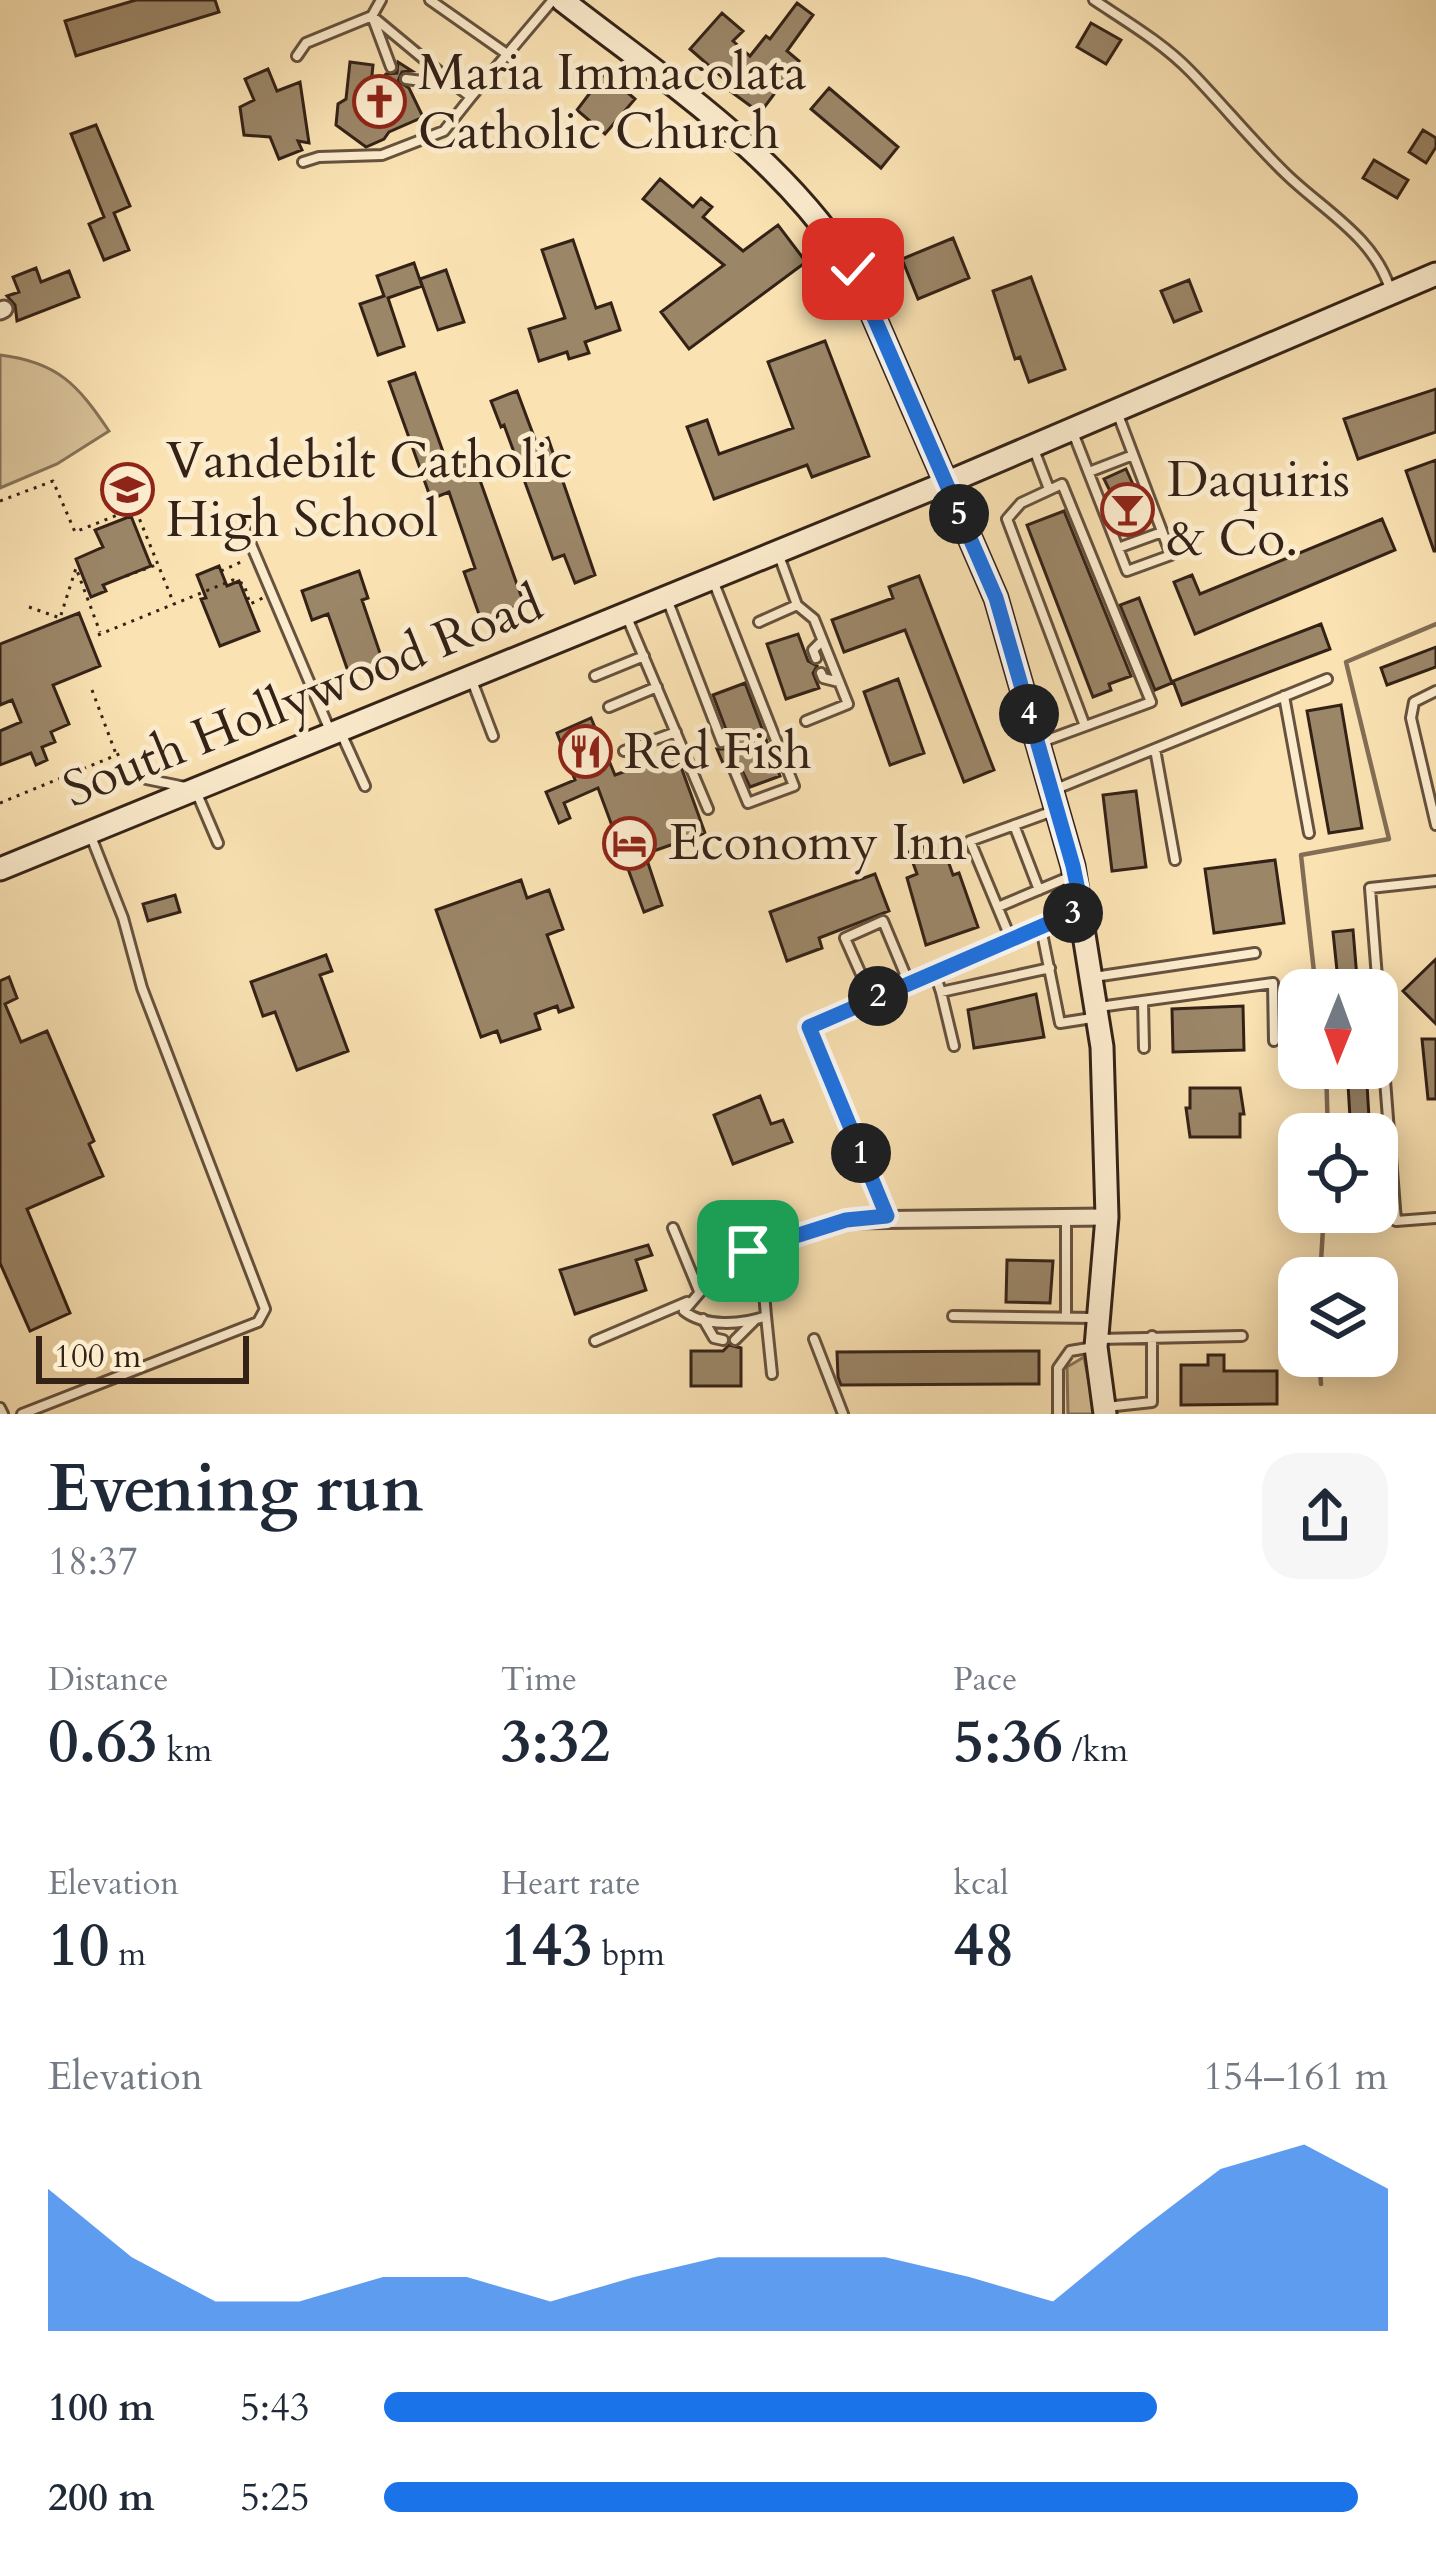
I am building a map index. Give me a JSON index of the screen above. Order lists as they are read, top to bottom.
{
  "streets": {
    "main road": ["South Hollywood Road"]
  },
  "places": {
    "church": ["Maria Immacolata Catholic Church"],
    "school or university": ["Vandebilt Catholic High School"],
    "bar": ["Daquiris & Co."],
    "restaurant": ["Red Fish"],
    "hotel": ["Economy Inn"]
  },
  "scale_bar": "100 m",
  "north": "bottom",
  "page": {
    "pins": [
      "5",
      "4",
      "3",
      "2",
      "1"
    ],
    "scale": "100 m",
    "heading": ["Evening run", "18:37"],
    "stats": [
      ["Distance", "0.63 km"],
      ["Time", "3:32"],
      ["Pace", "5:36 /km"],
      ["Elevation", "10 m"],
      ["Heart rate", "143 bpm"],
      ["kcal", "48"]
    ],
    "chart": ["Elevation", "154–161 m"],
    "list": [
      {
        "name": "100 m",
        "note": "5:43"
      },
      {
        "name": "200 m",
        "note": "5:25"
      }
    ]
  }
}
